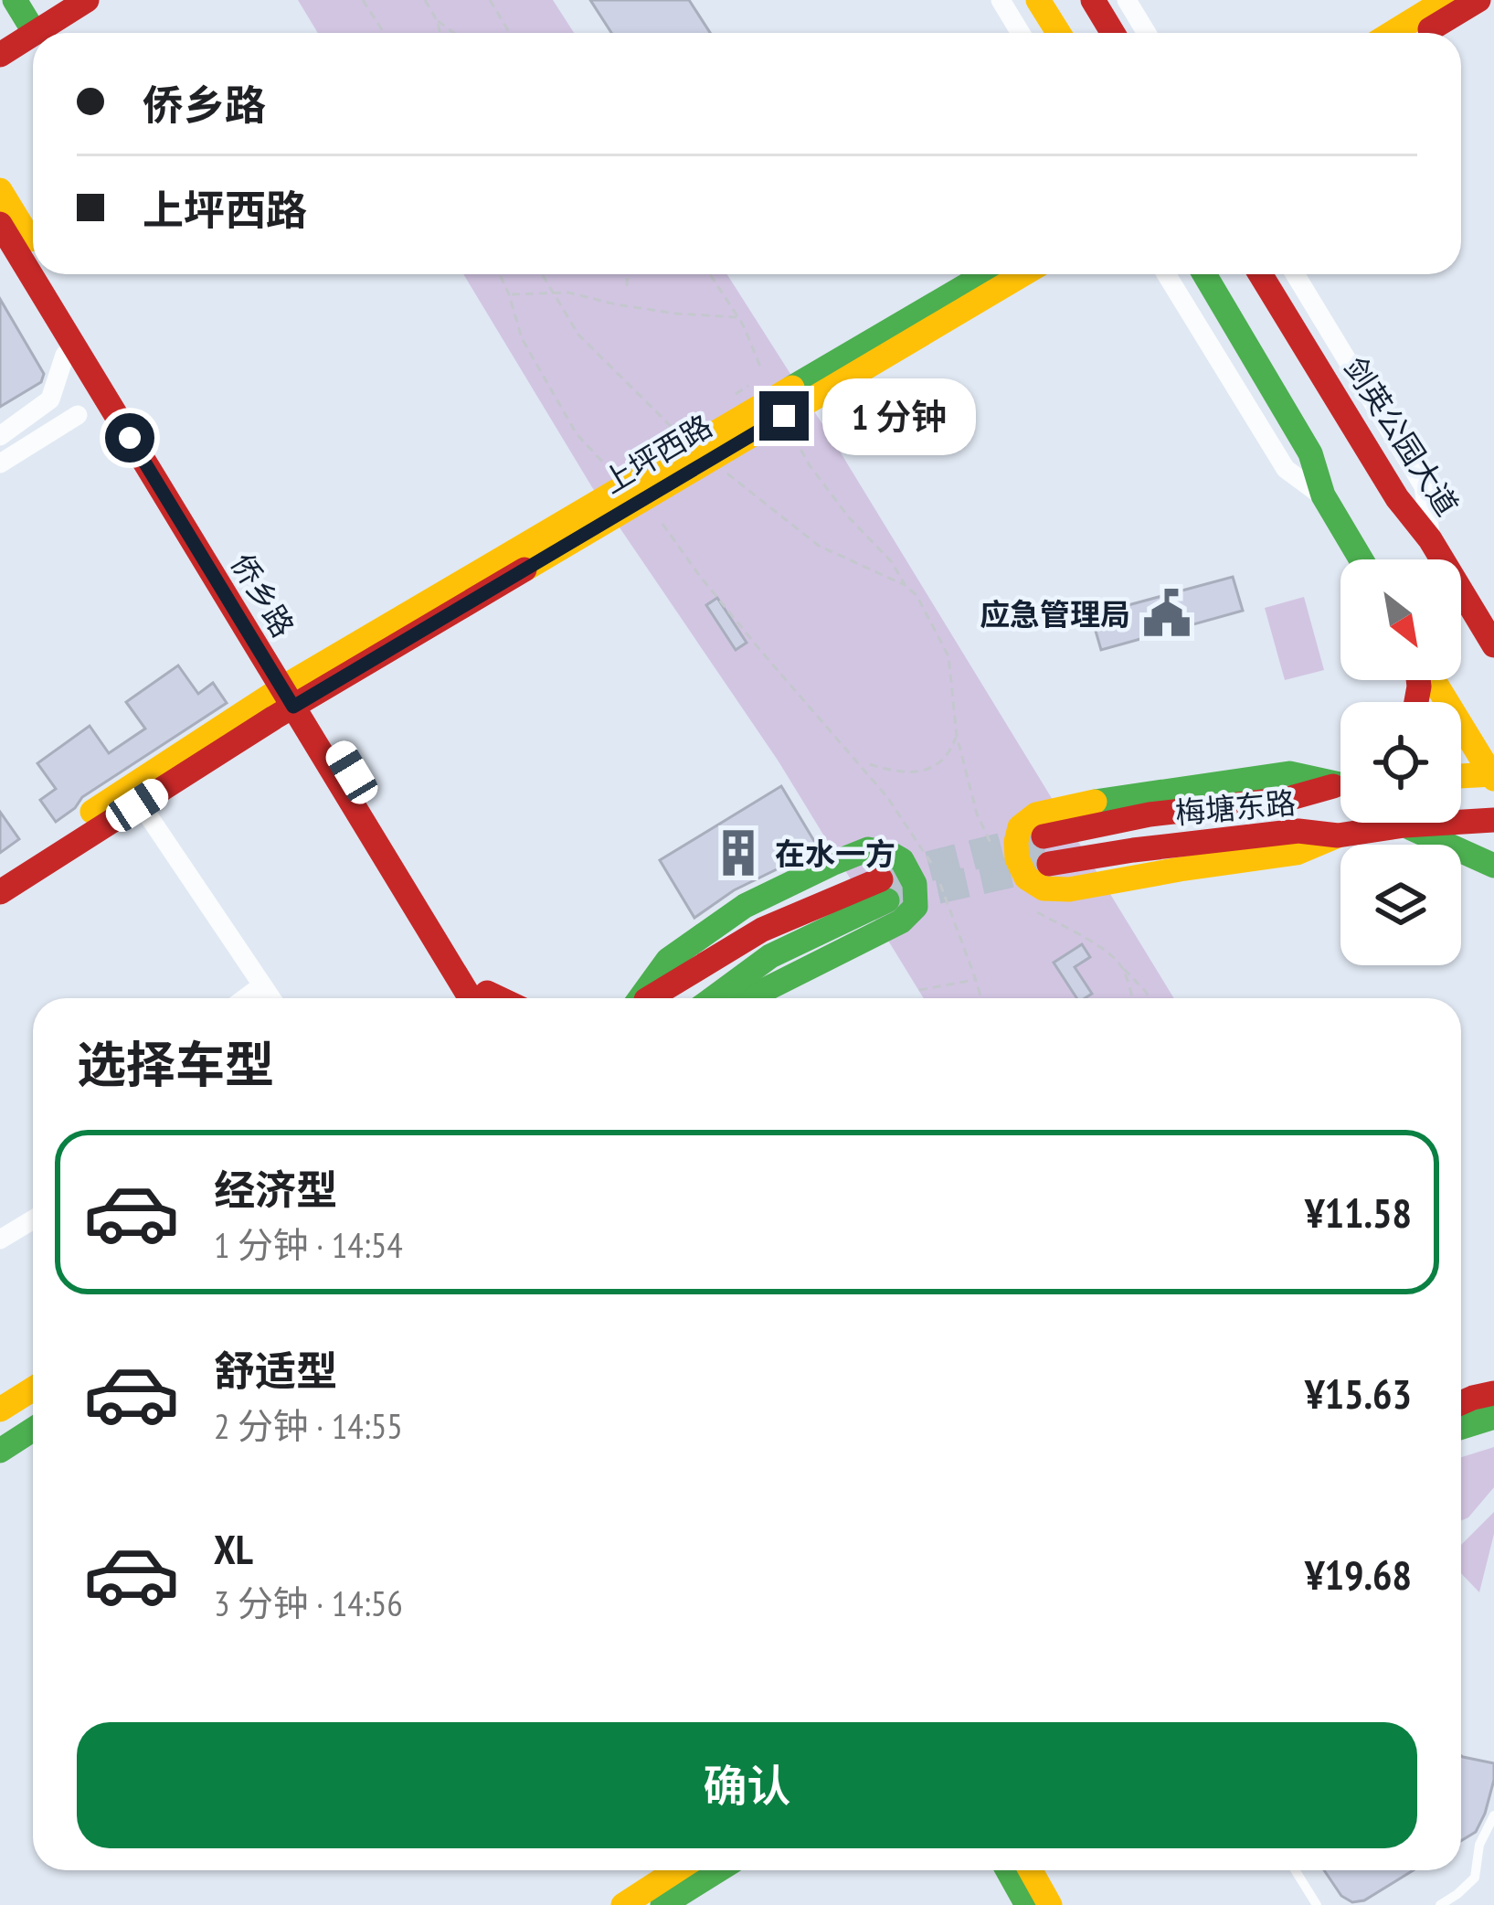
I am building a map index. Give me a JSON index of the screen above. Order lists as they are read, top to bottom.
{
  "streets": {
    "street": [
      "剑英公园大道",
      "上坪西路",
      "侨乡路",
      "梅塘东路"
    ]
  },
  "crossings": [
    ["上坪西路", "侨乡路"]
  ],
  "places": {
    "public building": ["应急管理局"],
    "building": ["在水一方"]
  },
  "north": "bottom right",
  "page": {
    "banner": ["侨乡路", "上坪西路"],
    "bubble": "1 分钟",
    "heading": "选择车型",
    "list": [
      {
        "name": "经济型",
        "note": "1 分钟 · 14:54",
        "value": "¥11.58"
      },
      {
        "name": "舒适型",
        "note": "2 分钟 · 14:55",
        "value": "¥15.63"
      },
      {
        "name": "XL",
        "note": "3 分钟 · 14:56",
        "value": "¥19.68"
      }
    ],
    "buttons": "确认"
  }
}
